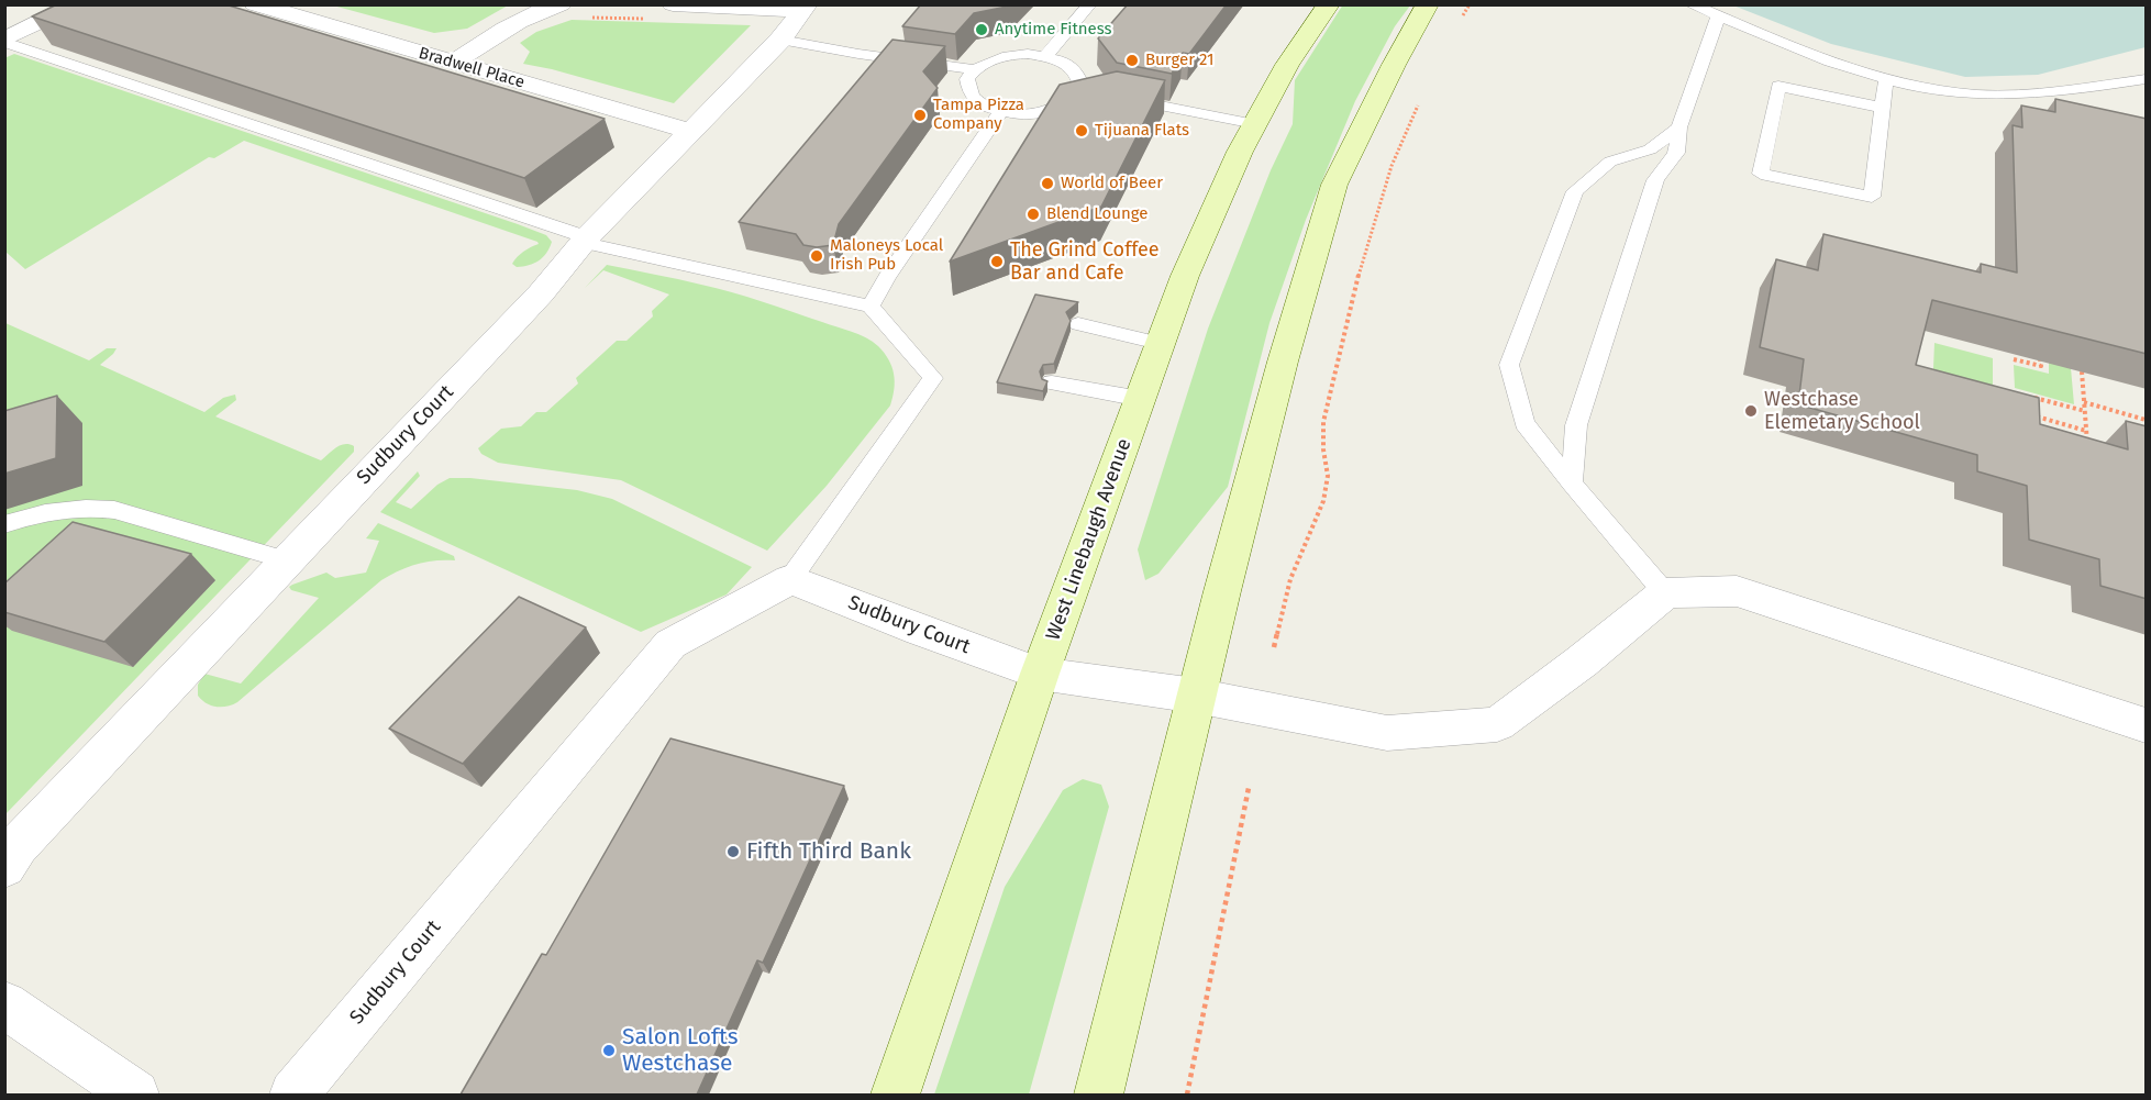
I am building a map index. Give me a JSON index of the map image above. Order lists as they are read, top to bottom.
{
  "streets": {
    "main road": ["West Linebaugh Avenue"],
    "street": ["Bradwell Place", "Sudbury Court"]
  },
  "crossings": [
    ["Bradwell Place", "Sudbury Court"],
    ["Sudbury Court", "West Linebaugh Avenue"]
  ],
  "places": [
    "Anytime Fitness",
    "Burger 21",
    "Tampa Pizza Company",
    "Tijuana Flats",
    "World of Beer",
    "Blend Lounge",
    "Maloneys Local Irish Pub",
    "The Grind Coffee Bar and Cafe",
    "Westchase Elemetary School",
    "Fifth Third Bank",
    "Salon Lofts Westchase"
  ]
}
